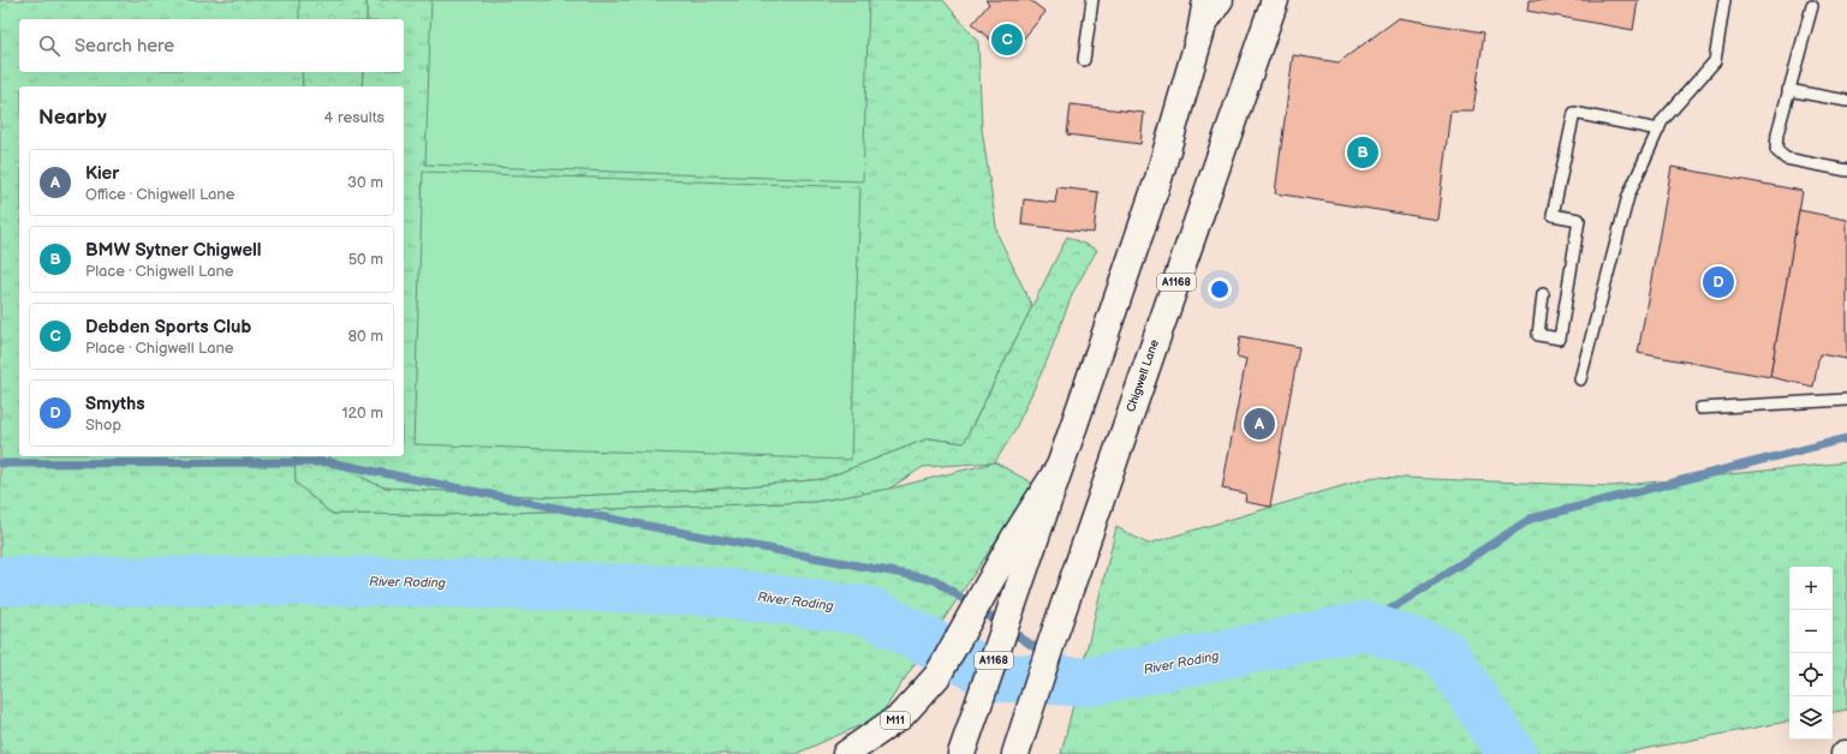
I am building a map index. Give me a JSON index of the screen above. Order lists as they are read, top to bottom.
{
  "streets": {
    "main road": ["A1168", "Chigwell Lane", "M11"]
  },
  "crossings": [
    ["A1168", "M11"]
  ],
  "water": ["River Roding"],
  "page": {
    "search": "Search here",
    "pins": [
      "C",
      "B",
      "D",
      "A"
    ],
    "heading": ["Nearby", "4 results"],
    "list": [
      {
        "mark": "A",
        "name": "Kier",
        "note": "Office · Chigwell Lane",
        "value": "30 m"
      },
      {
        "mark": "B",
        "name": "BMW Sytner Chigwell",
        "note": "Place · Chigwell Lane",
        "value": "50 m"
      },
      {
        "mark": "C",
        "name": "Debden Sports Club",
        "note": "Place · Chigwell Lane",
        "value": "80 m"
      },
      {
        "mark": "D",
        "name": "Smyths",
        "note": "Shop",
        "value": "120 m"
      }
    ],
    "map_buttons": ["+", "−"]
  }
}
